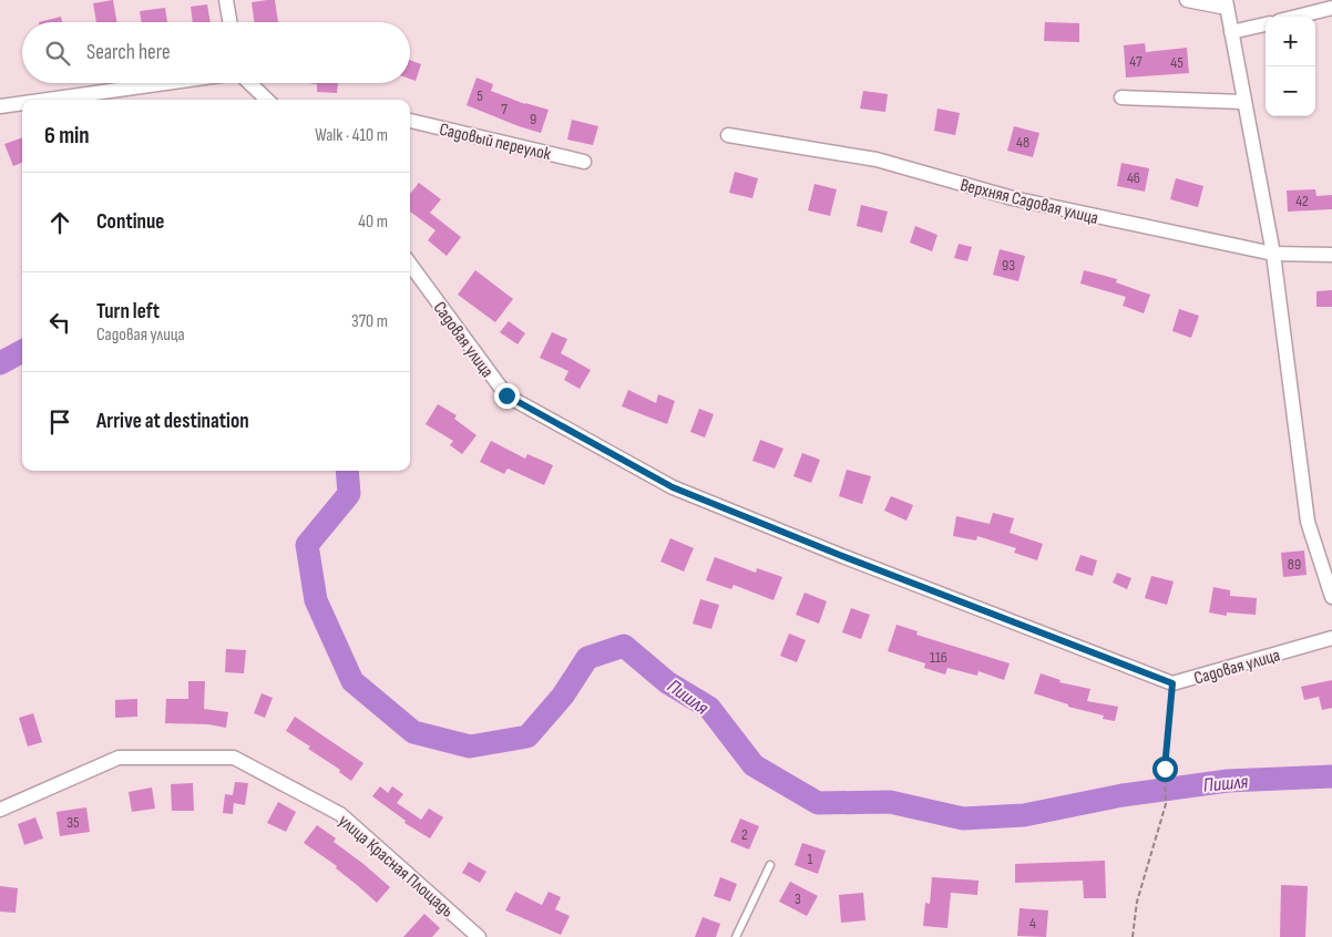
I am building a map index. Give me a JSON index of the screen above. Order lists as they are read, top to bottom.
{
  "streets": {
    "street": [
      "Садовый переулок",
      "Верхняя Садовая улица",
      "Садовая улица",
      "улица Красная Площадь"
    ]
  },
  "water": ["Пишля"],
  "house_numbers": [
    "47",
    "45",
    "5",
    "7",
    "9",
    "48",
    "46",
    "42",
    "93",
    "89",
    "116",
    "35",
    "2",
    "1",
    "3",
    "4"
  ],
  "page": {
    "map_buttons": ["+", "−"],
    "search": "Search here",
    "heading": ["6 min", "Walk · 410 m"],
    "list": [
      ["Continue", "40 m"],
      ["Turn left", "Садовая улица", "370 m"],
      "Arrive at destination"
    ]
  }
}
